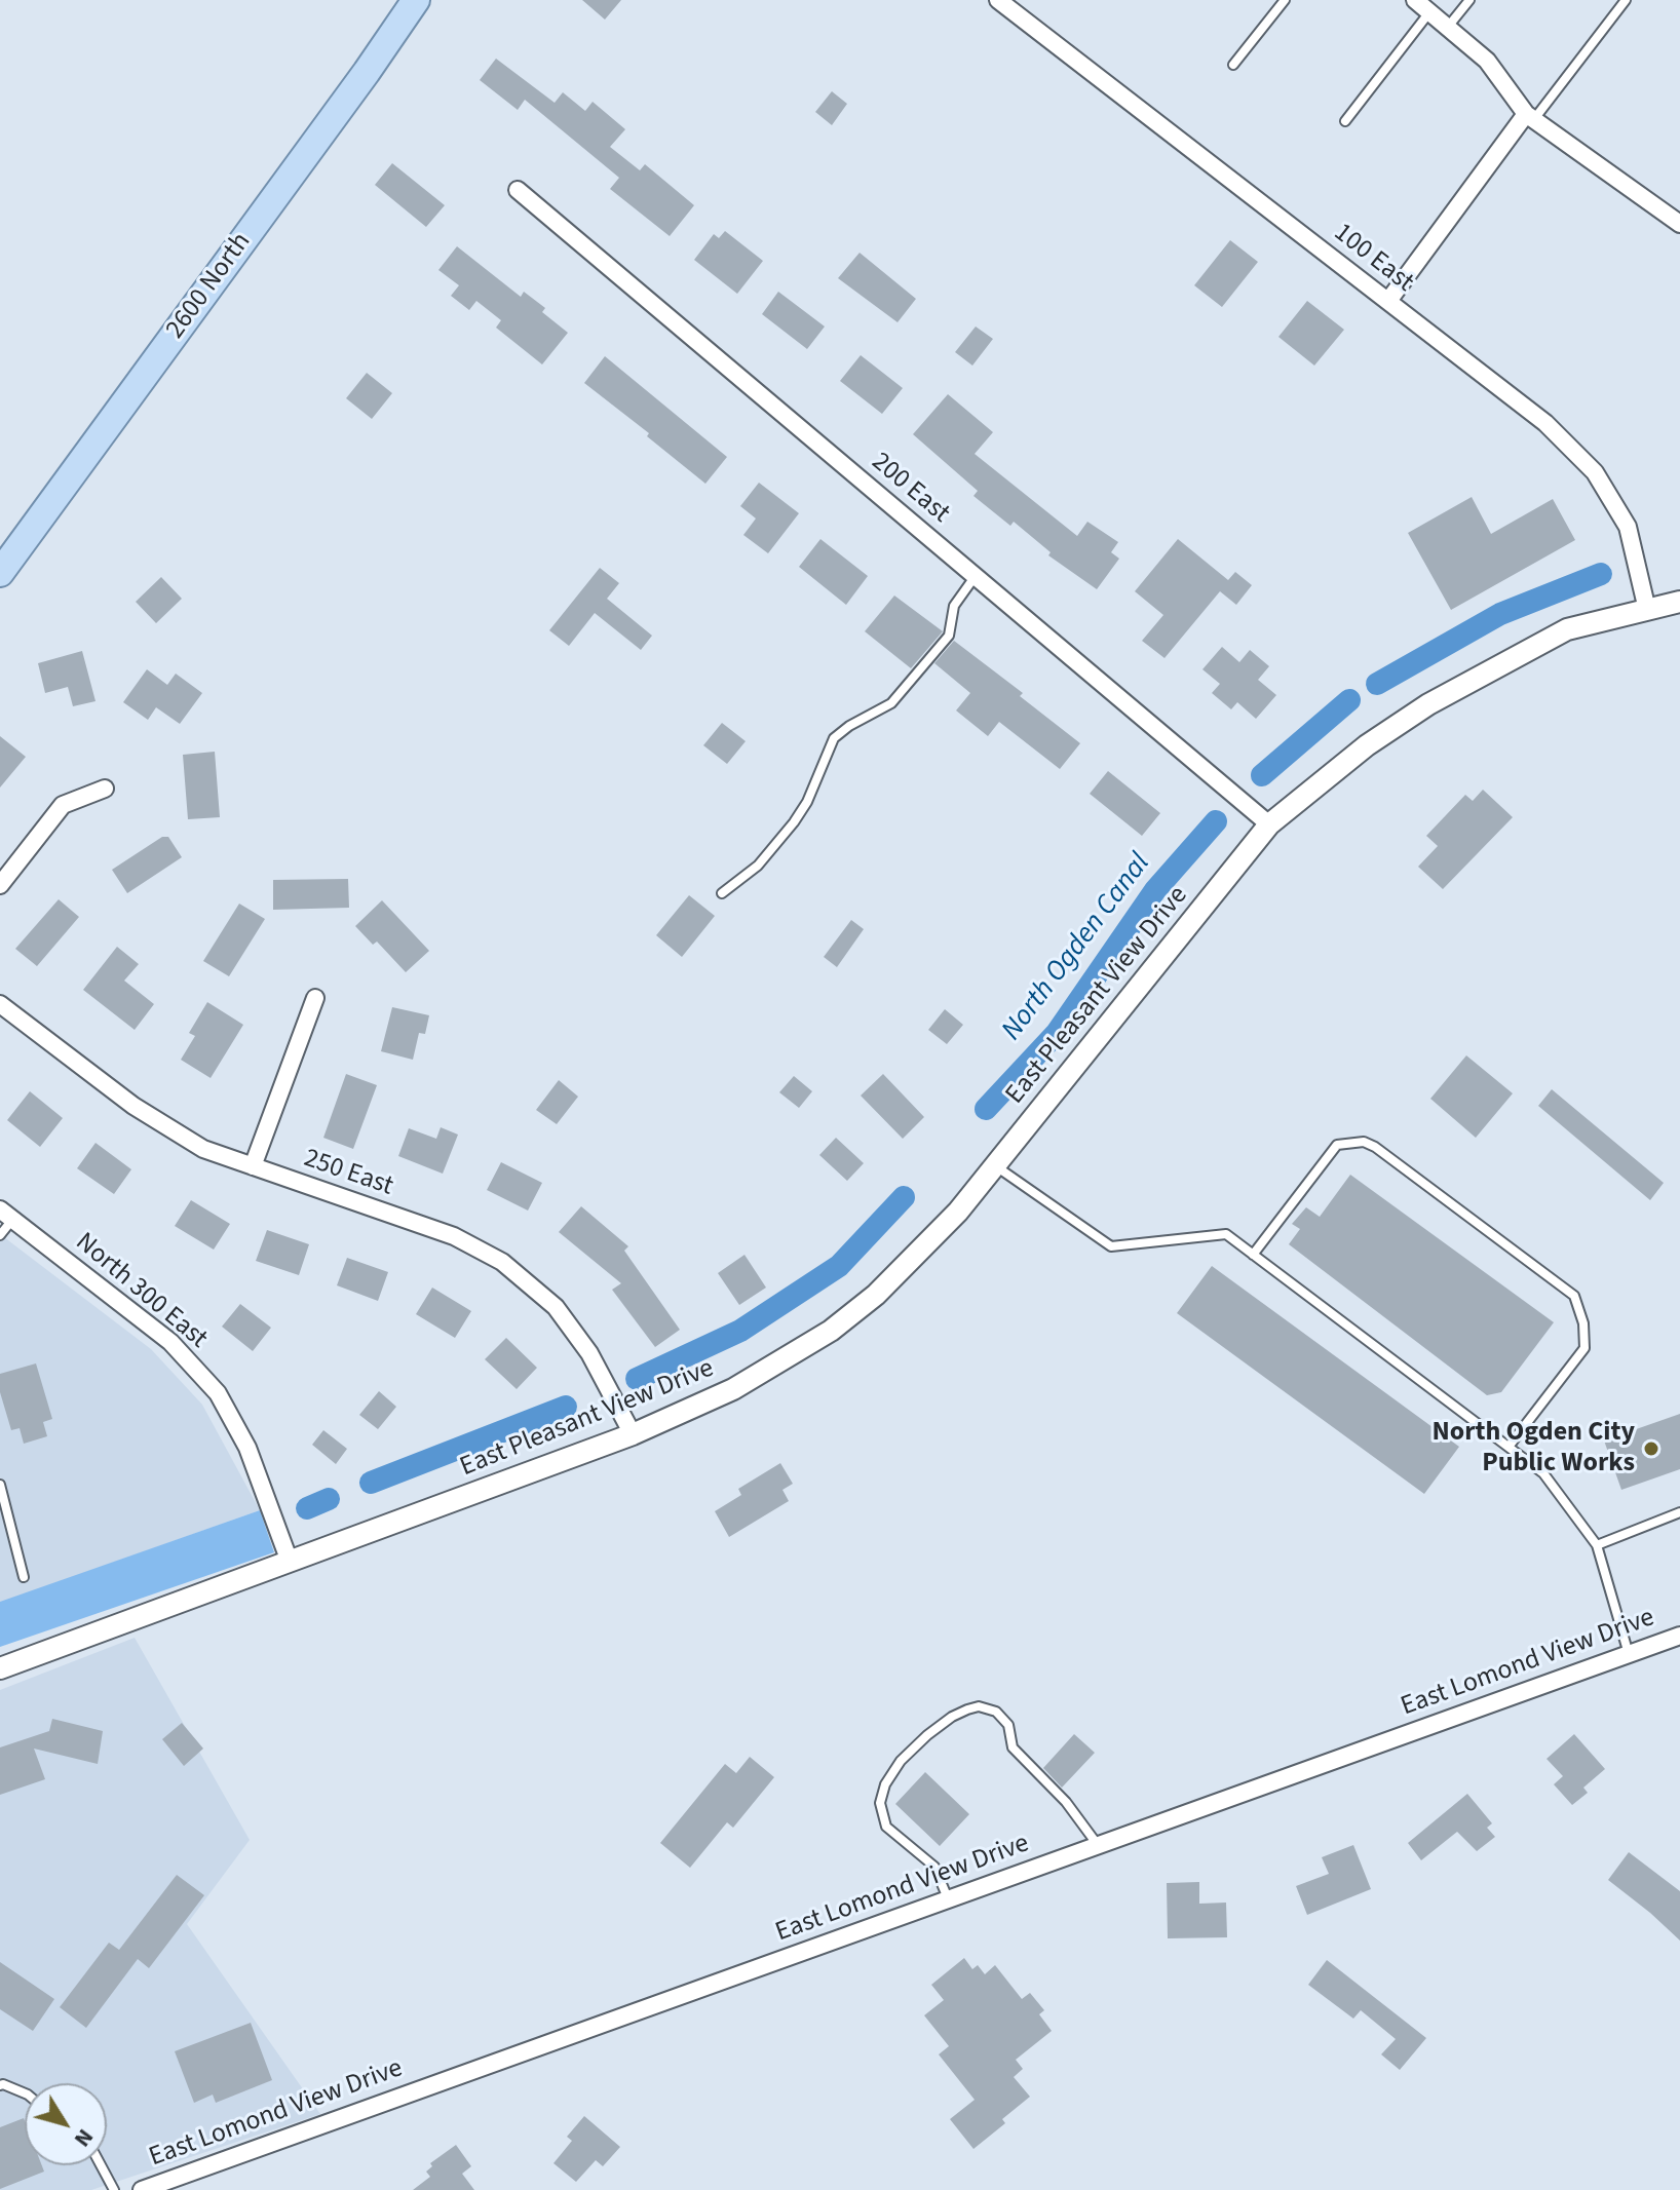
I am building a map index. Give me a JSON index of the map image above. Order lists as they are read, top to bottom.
{
  "streets": {
    "main road": ["2600 North"],
    "street": [
      "100 East",
      "200 East",
      "East Pleasant View Drive",
      "250 East",
      "North 300 East",
      "East Lomond View Drive"
    ]
  },
  "crossings": [
    ["100 East", "East Pleasant View Drive"],
    ["200 East", "East Pleasant View Drive"],
    ["East Pleasant View Drive", "250 East"],
    ["East Pleasant View Drive", "North 300 East"]
  ],
  "water": ["North Ogden Canal"],
  "places": ["North Ogden City Public Works"],
  "north": "bottom right"
}
